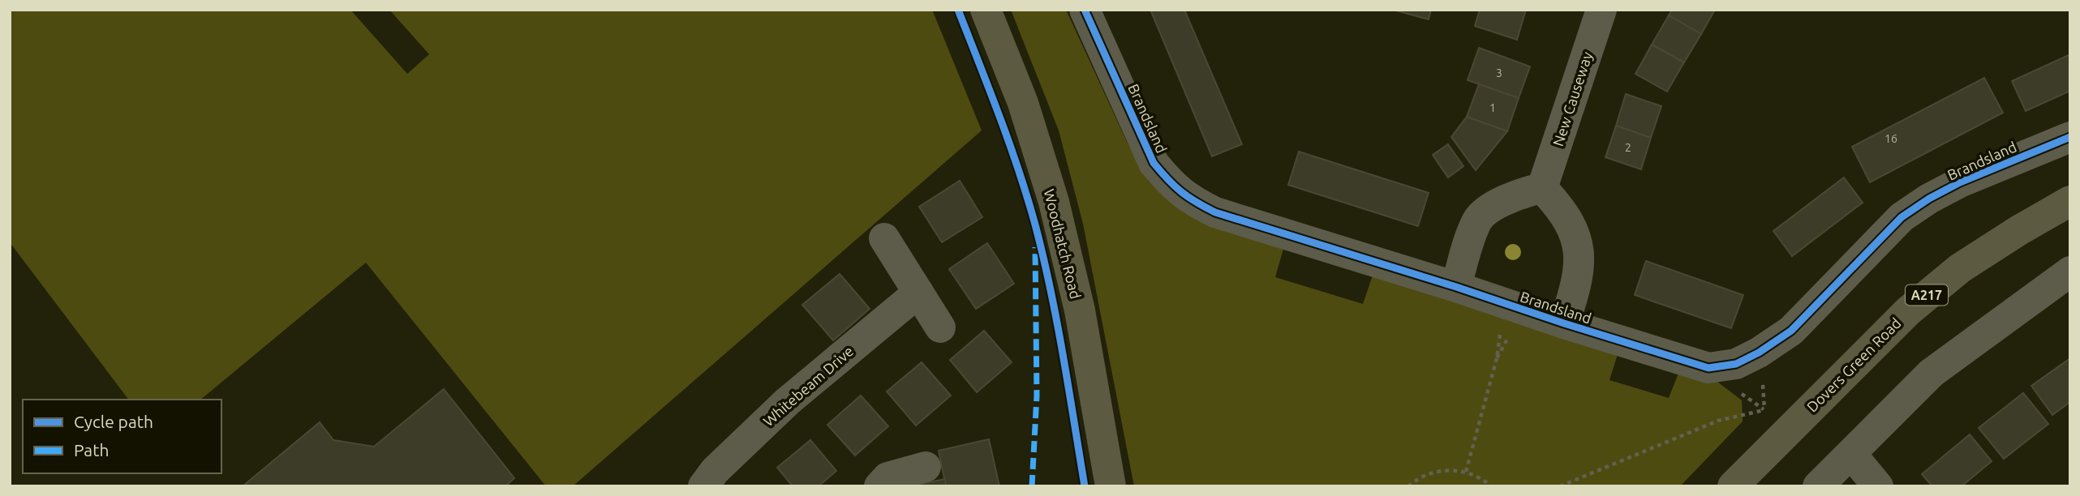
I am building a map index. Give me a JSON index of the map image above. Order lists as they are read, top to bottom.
{
  "streets": {
    "main road": ["Woodhatch Road", "A217", "Dovers Green Road"],
    "street": ["New Causeway", "Brandsland", "Whitebeam Drive"]
  },
  "house_numbers": [
    "3",
    "1",
    "16",
    "2"
  ],
  "legend": ["Cycle path", "Path"]
}
